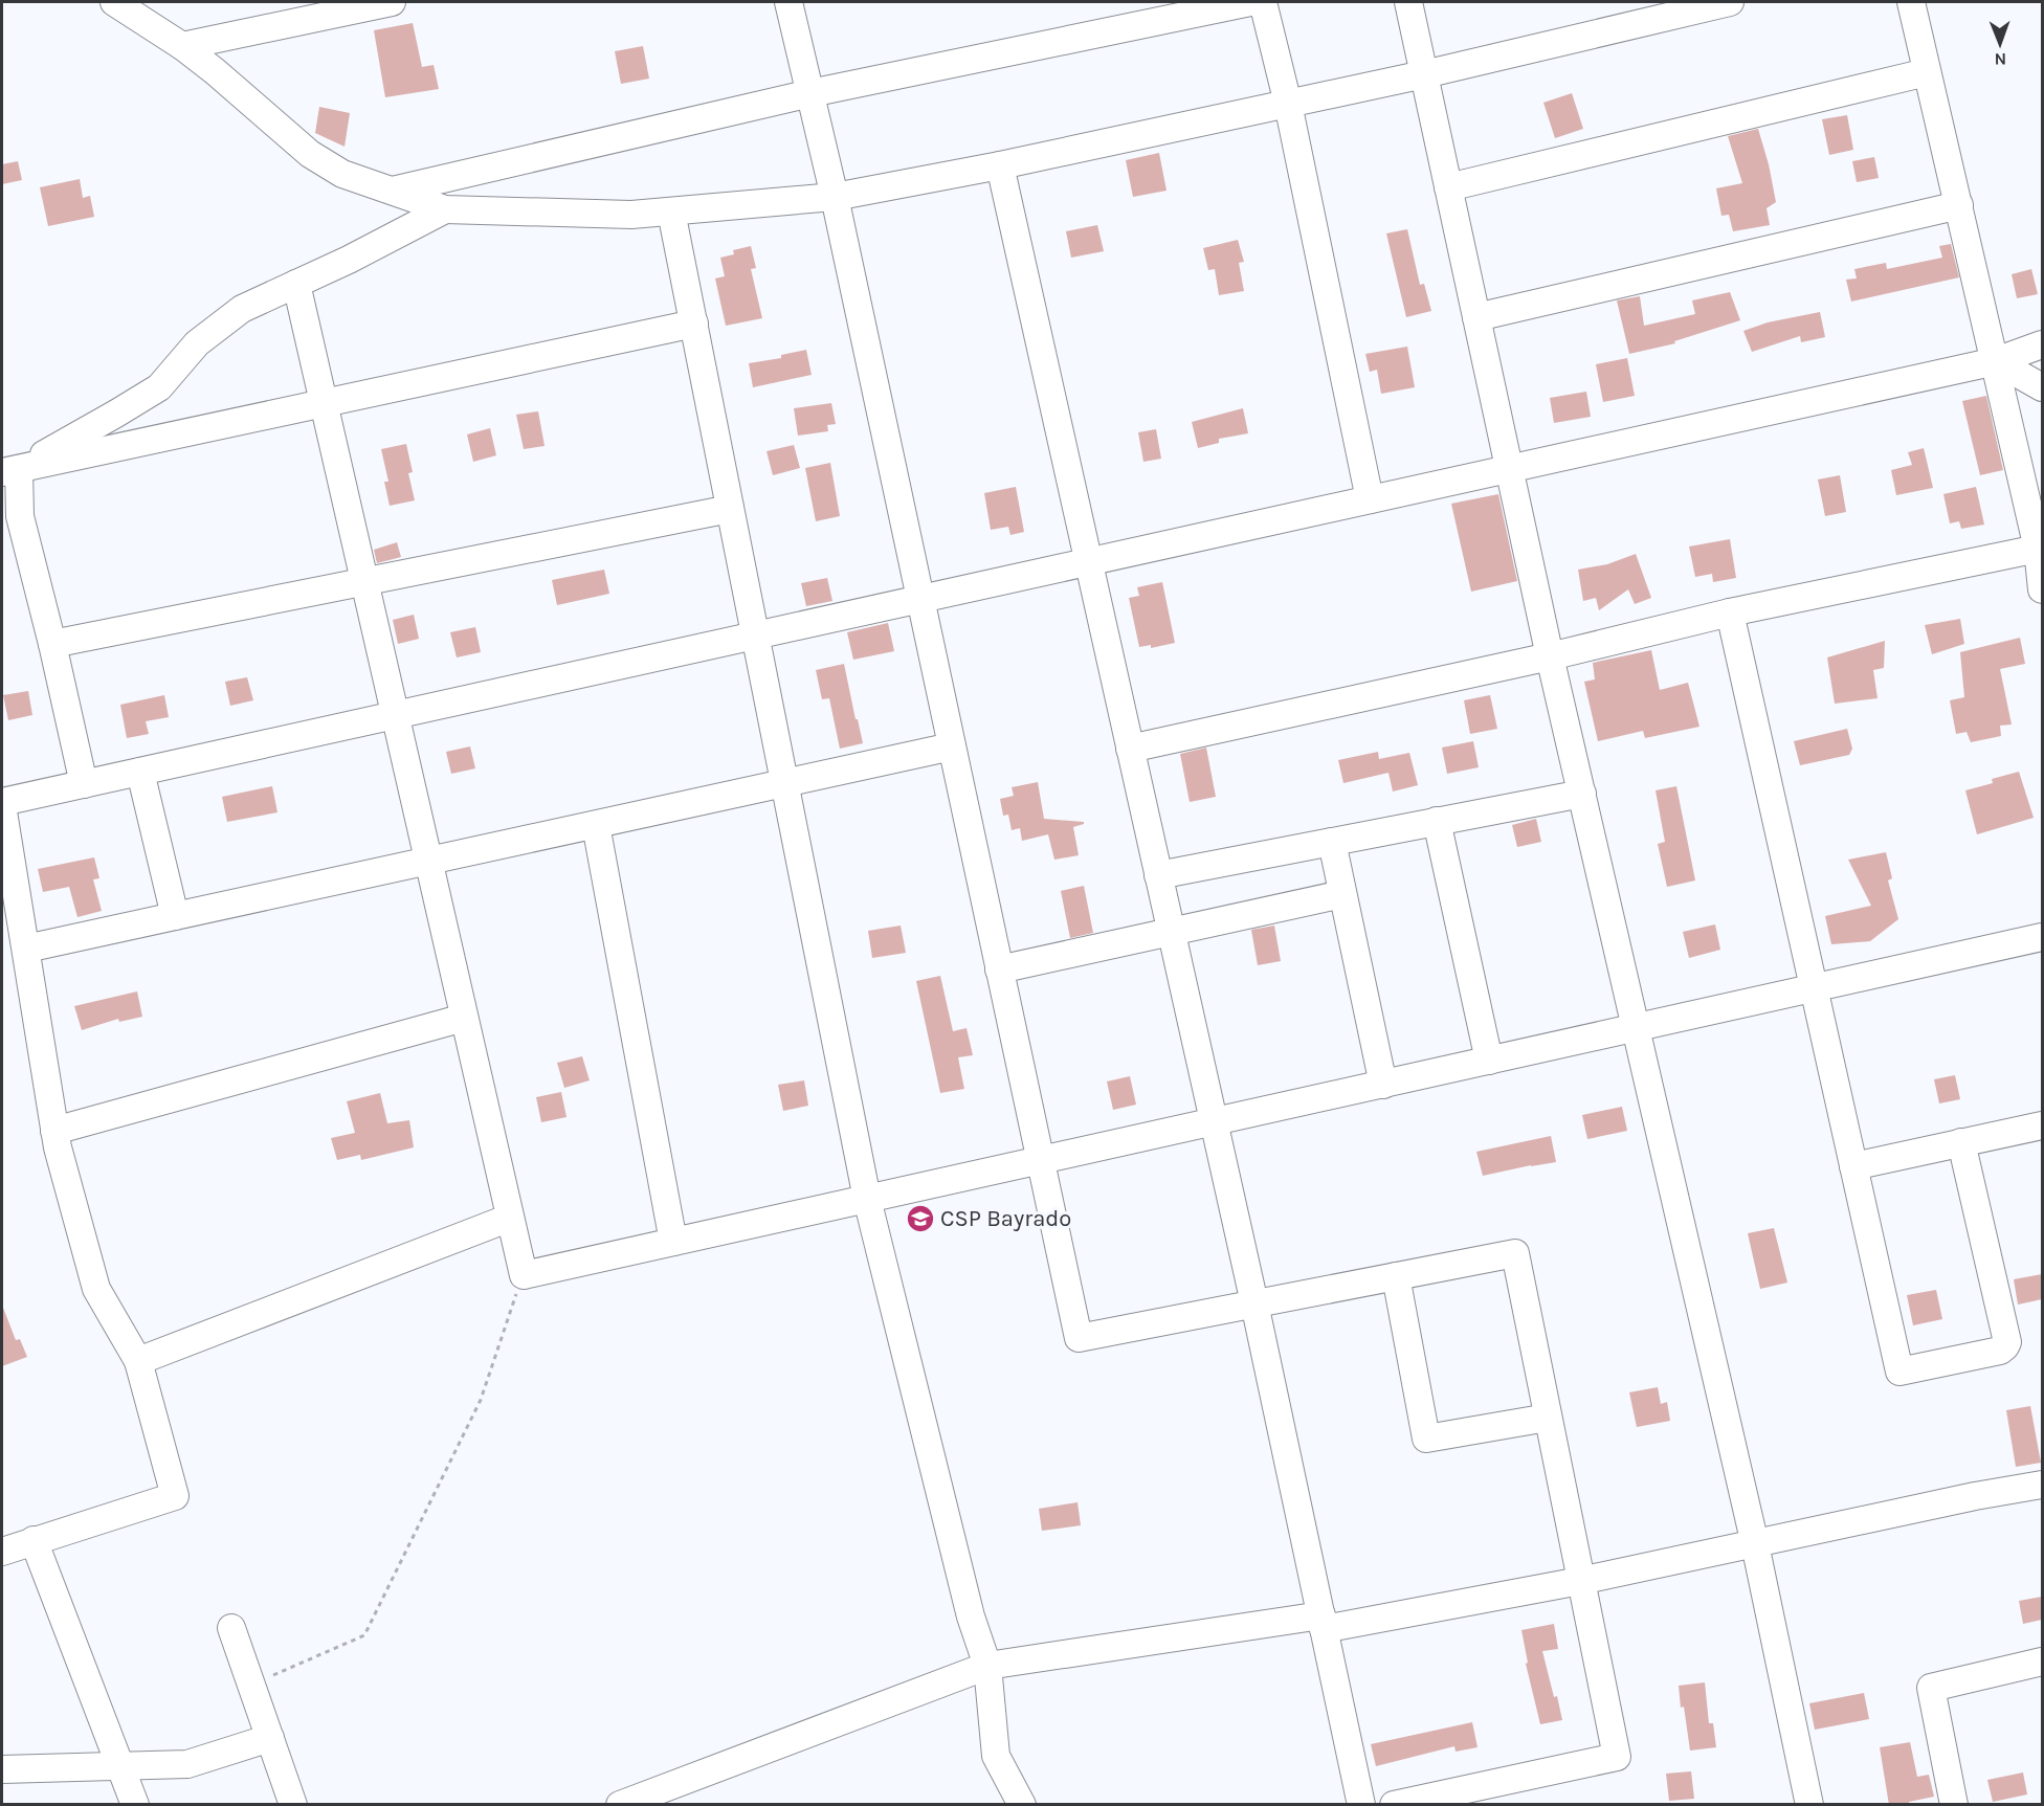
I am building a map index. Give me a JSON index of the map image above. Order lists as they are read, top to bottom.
{
  "places": {
    "school or university": ["CSP Bayrado"]
  },
  "north": "bottom"
}
